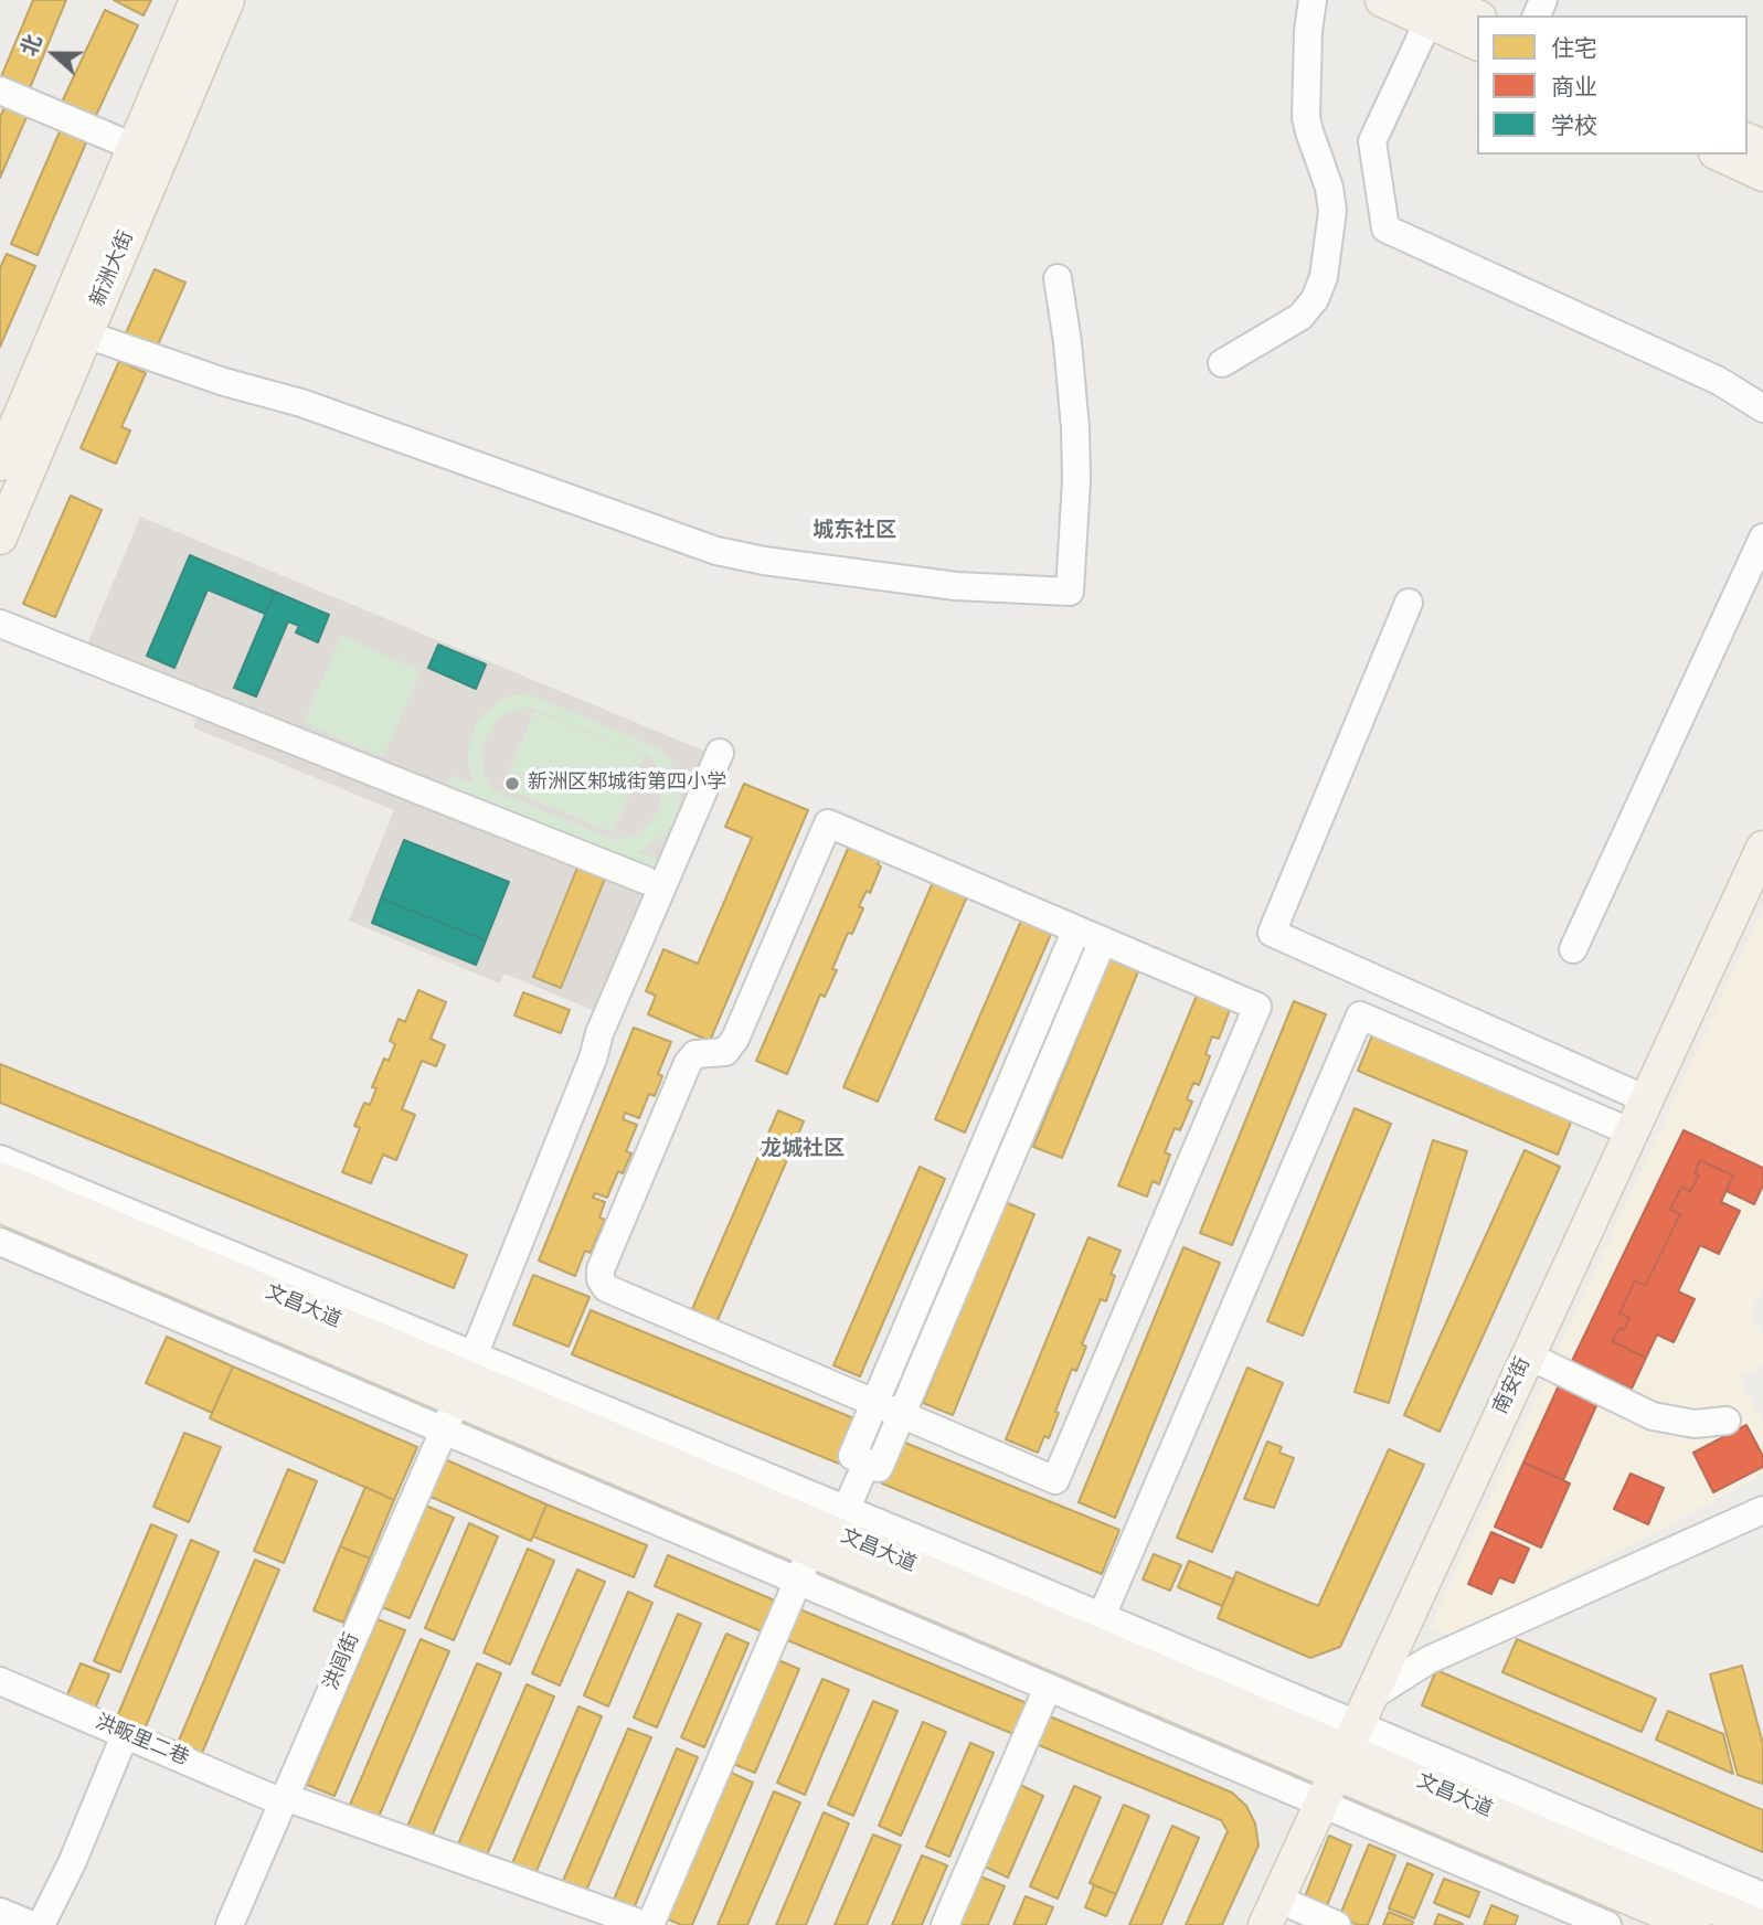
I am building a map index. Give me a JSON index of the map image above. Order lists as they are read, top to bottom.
{
  "streets": {
    "main road": ["新洲大街", "文昌大道", "南安街"],
    "street": ["洪闾街", "洪畈里二巷"]
  },
  "crossings": [
    ["文昌大道", "南安街"],
    ["文昌大道", "洪闾街"],
    ["洪闾街", "洪畈里二巷"]
  ],
  "districts": ["城东社区", "龙城社区"],
  "places": ["新洲区邾城街第四小学"],
  "legend": ["住宅", "商业", "学校"],
  "north": "left"
}
